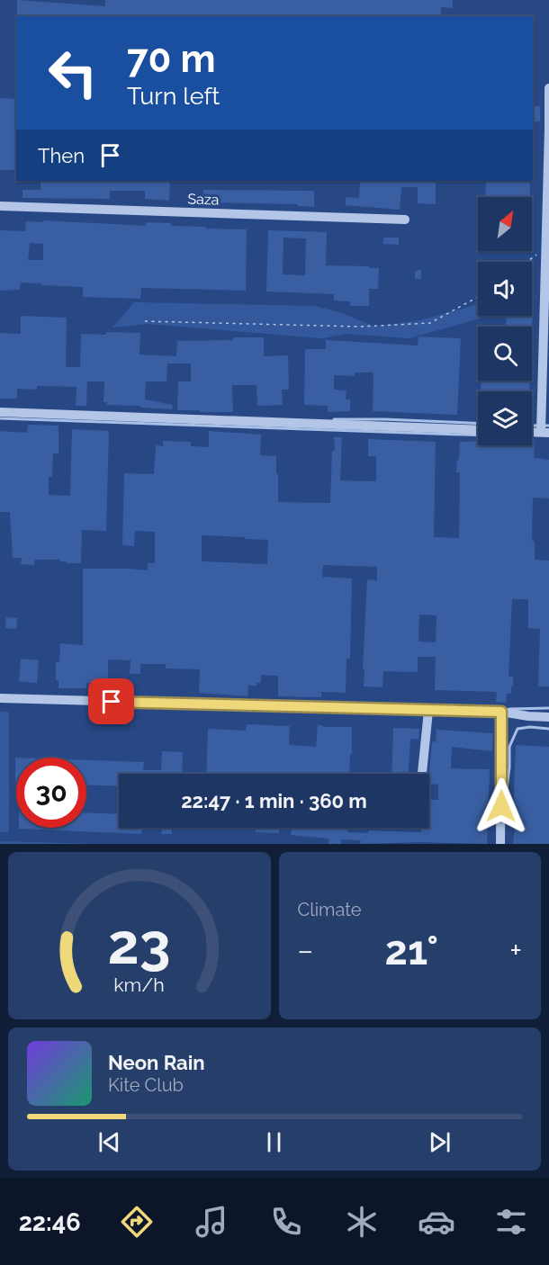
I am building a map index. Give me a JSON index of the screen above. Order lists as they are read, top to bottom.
{
  "streets": {
    "street": ["Saza"]
  },
  "north": "top right",
  "page": {
    "turn": ["70 m", "Turn left"],
    "then": "Then",
    "limit": "30",
    "trip": "22:47 · 1 min · 360 m",
    "tile": "Climate",
    "heat": ["−", "21°", "+"],
    "song": ["Neon Rain", "Kite Club"],
    "tabs": "22:46",
    "gauge": ["23", "km/h"]
  }
}
